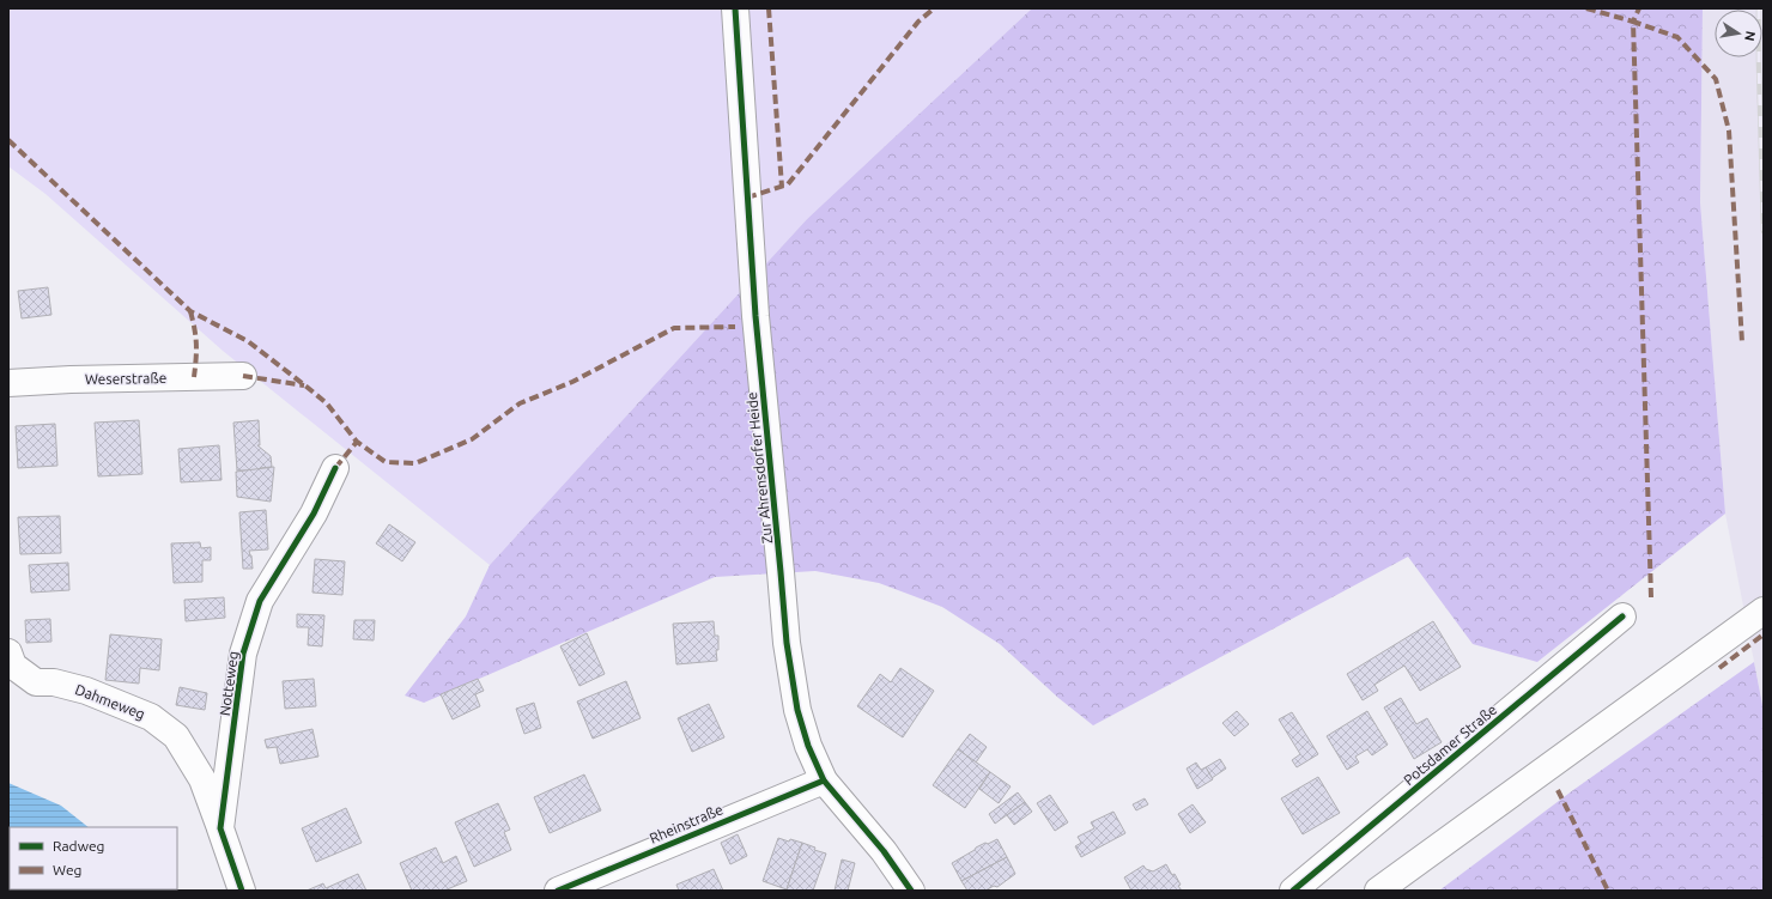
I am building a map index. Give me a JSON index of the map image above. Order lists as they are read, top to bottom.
{
  "streets": {
    "street": [
      "Weserstraße",
      "Zur Ahrensdorfer Heide",
      "Notteweg",
      "Dahmeweg",
      "Potsdamer Straße",
      "Rheinstraße"
    ]
  },
  "crossings": [
    ["Zur Ahrensdorfer Heide", "Rheinstraße"],
    ["Notteweg", "Dahmeweg"]
  ],
  "legend": ["Radweg", "Weg"],
  "north": "right"
}
